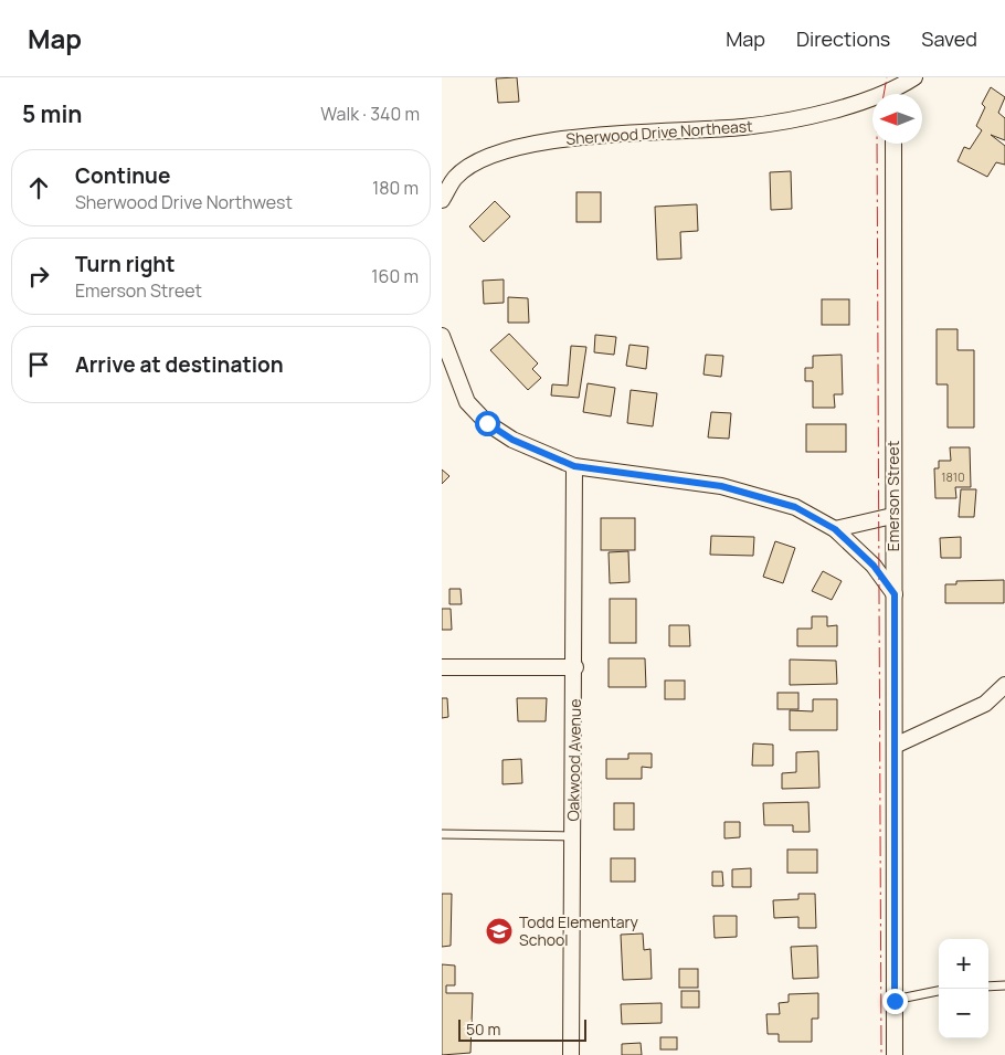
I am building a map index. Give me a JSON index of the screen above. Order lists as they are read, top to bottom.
{
  "streets": {
    "street": ["Sherwood Drive Northeast", "Emerson Street", "Oakwood Avenue"]
  },
  "places": {
    "school or university": ["Todd Elementary School"]
  },
  "house_numbers": ["1810"],
  "scale_bar": "50 m",
  "north": "left",
  "page": {
    "header": "Map",
    "nav": ["Map", "Directions", "Saved"],
    "heading": ["5 min", "Walk · 340 m"],
    "list": [
      ["Continue", "Sherwood Drive Northwest", "180 m"],
      ["Turn right", "Emerson Street", "160 m"],
      "Arrive at destination"
    ],
    "map_buttons": ["+", "−"],
    "scale": "50 m"
  }
}
